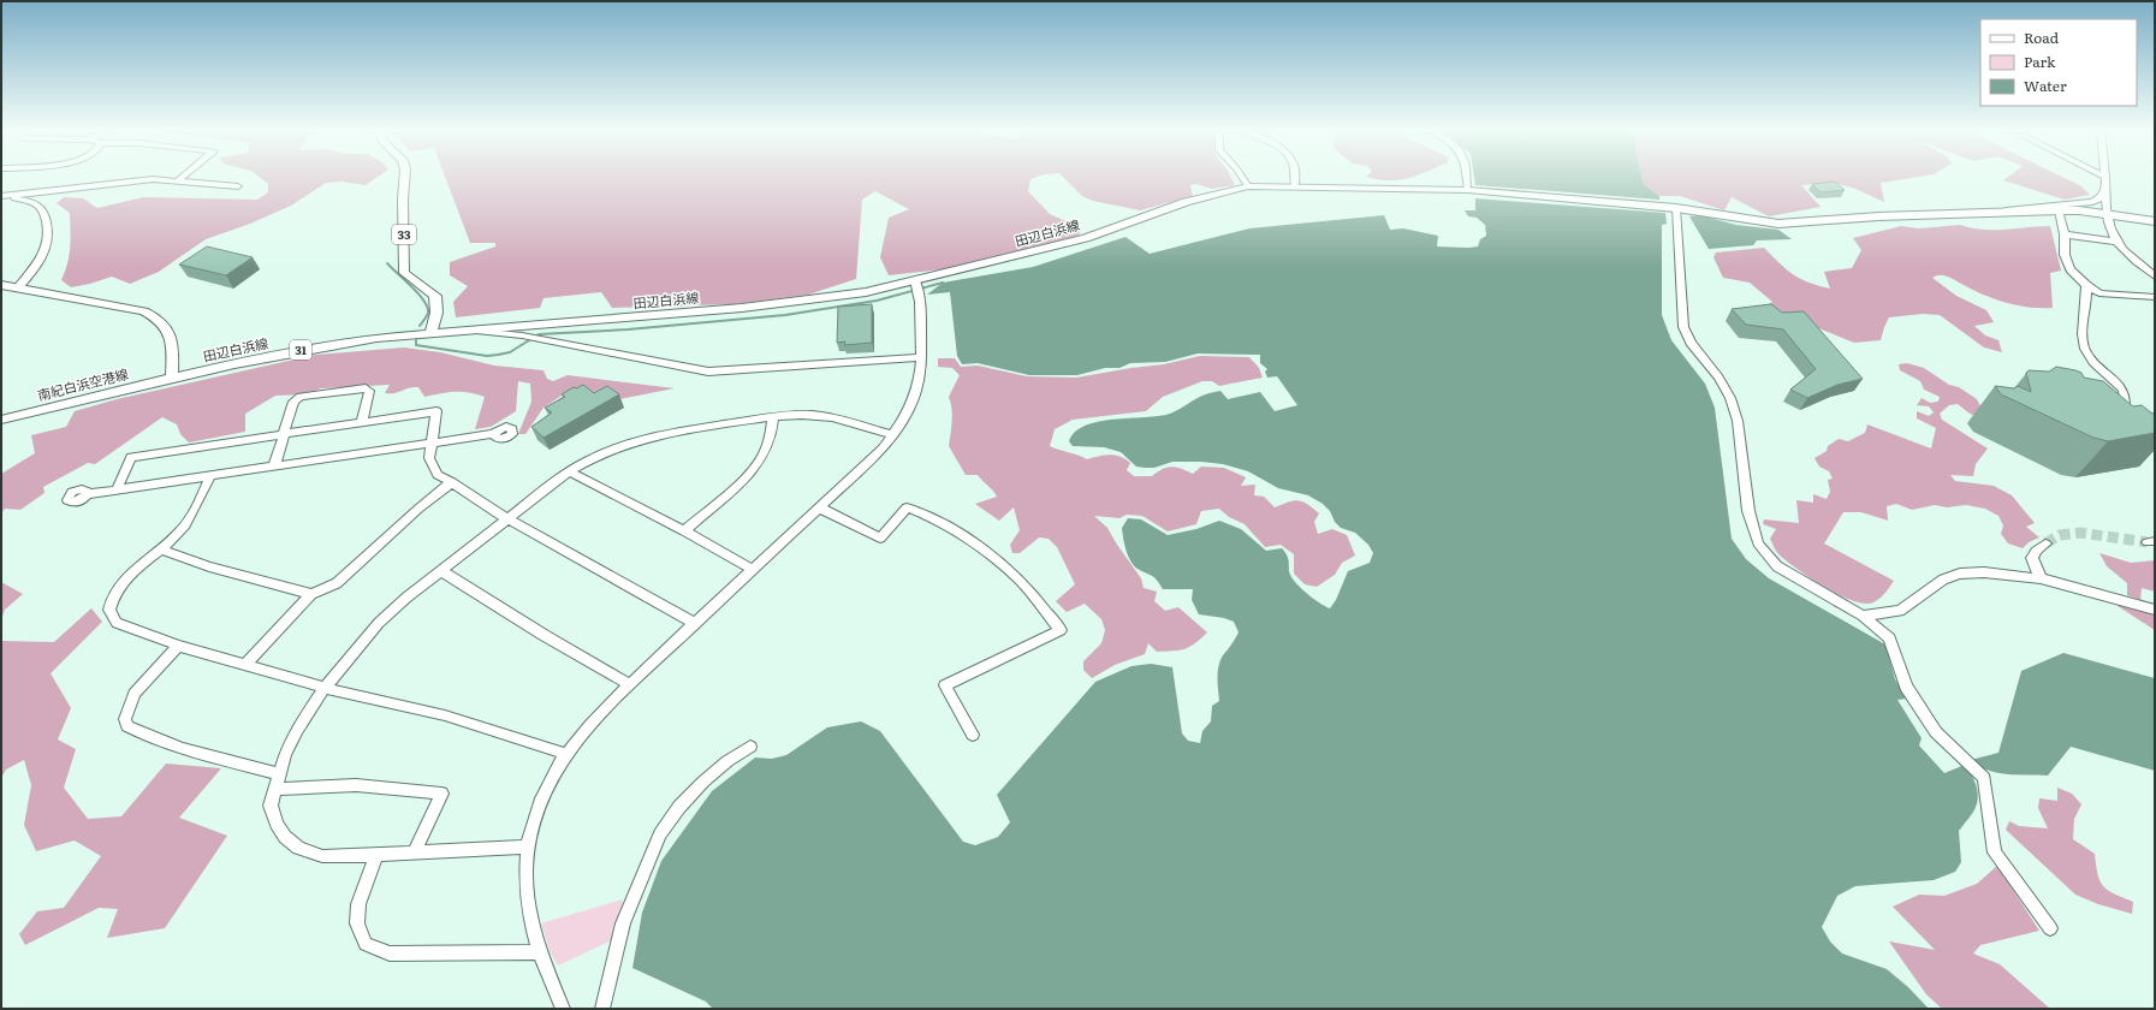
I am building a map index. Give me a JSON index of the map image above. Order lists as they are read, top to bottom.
{
  "streets": {
    "main road": [
      "田辺白浜線",
      "33",
      "31",
      "南紀白浜空港線"
    ]
  },
  "crossings": [
    ["田辺白浜線", "33"],
    ["田辺白浜線", "南紀白浜空港線"]
  ],
  "legend": ["Road", "Park", "Water"]
}
